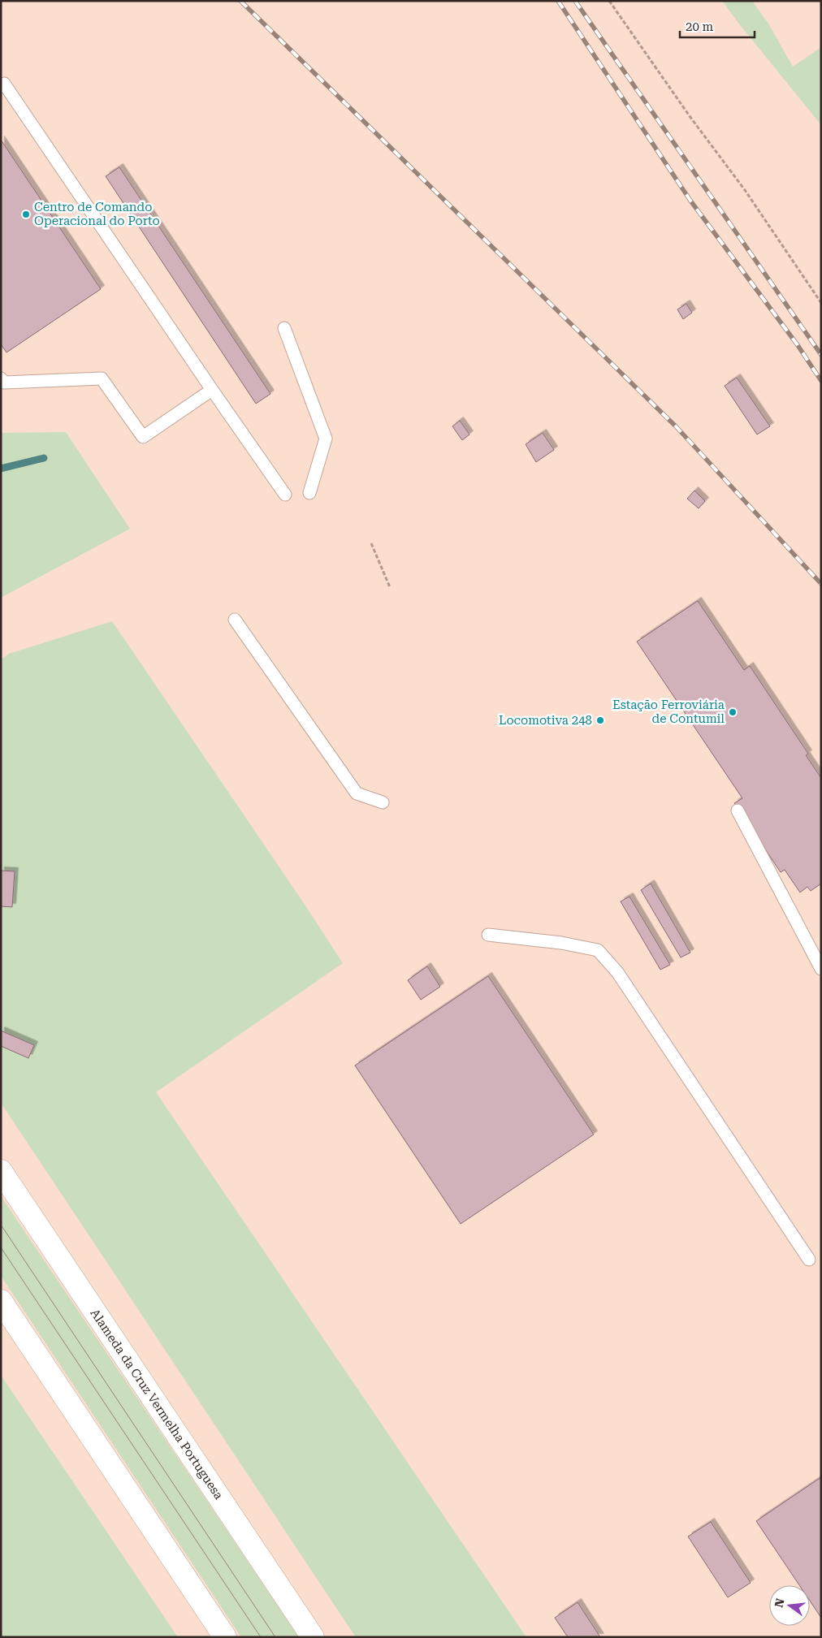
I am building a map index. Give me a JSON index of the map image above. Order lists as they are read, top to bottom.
{
  "streets": {
    "street": ["Alameda da Cruz Vermelha Portuguesa"]
  },
  "places": ["Centro de Comando Operacional do Porto", "Estação Ferroviária de Contumil", "Locomotiva 248"],
  "scale_bar": "20 m",
  "north": "left"
}
